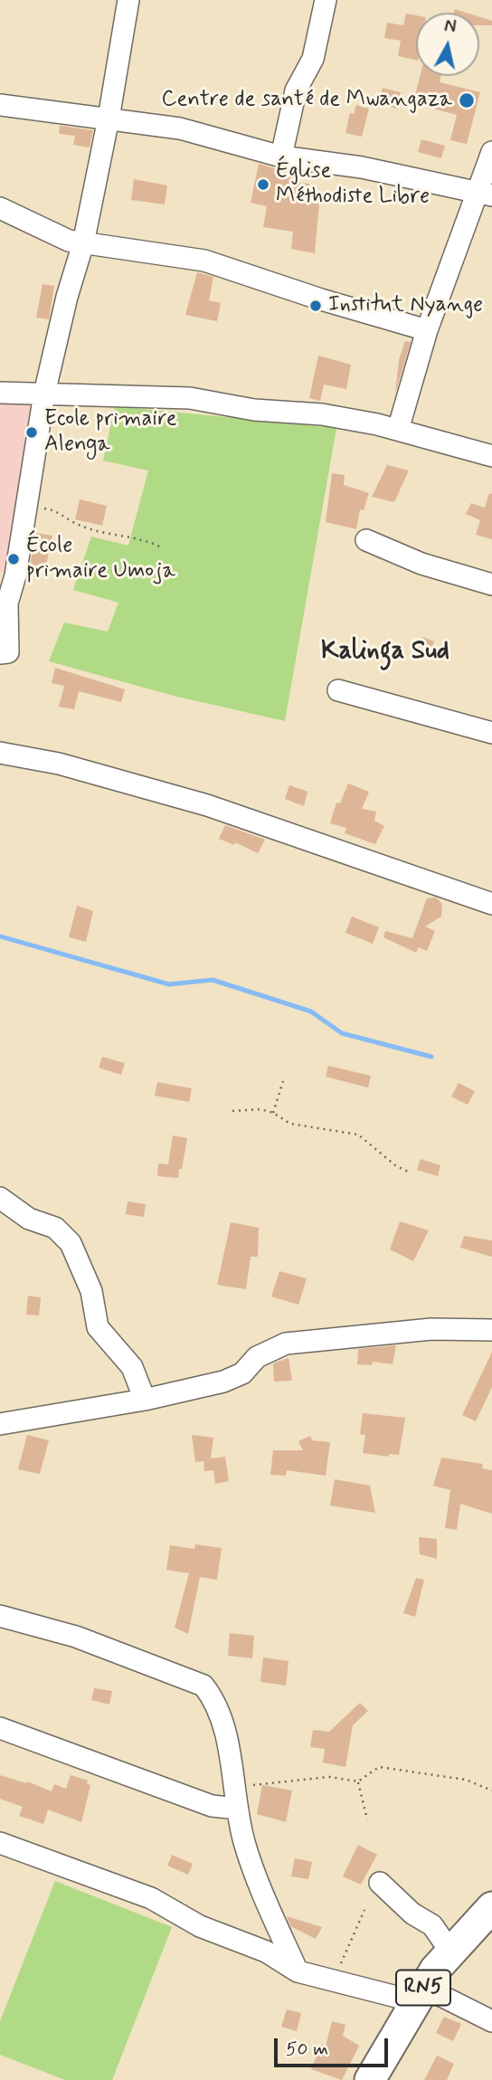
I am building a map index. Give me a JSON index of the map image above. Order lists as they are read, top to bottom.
{
  "streets": {
    "highway": ["RN5"]
  },
  "districts": ["Kalinga Sud"],
  "places": [
    "Centre de santé de Mwangaza",
    "Église Méthodiste Libre",
    "Institut Nyange",
    "Ecole primaire Alenga",
    "École primaire Umoja"
  ],
  "scale_bar": "50 m",
  "north": "top"
}
